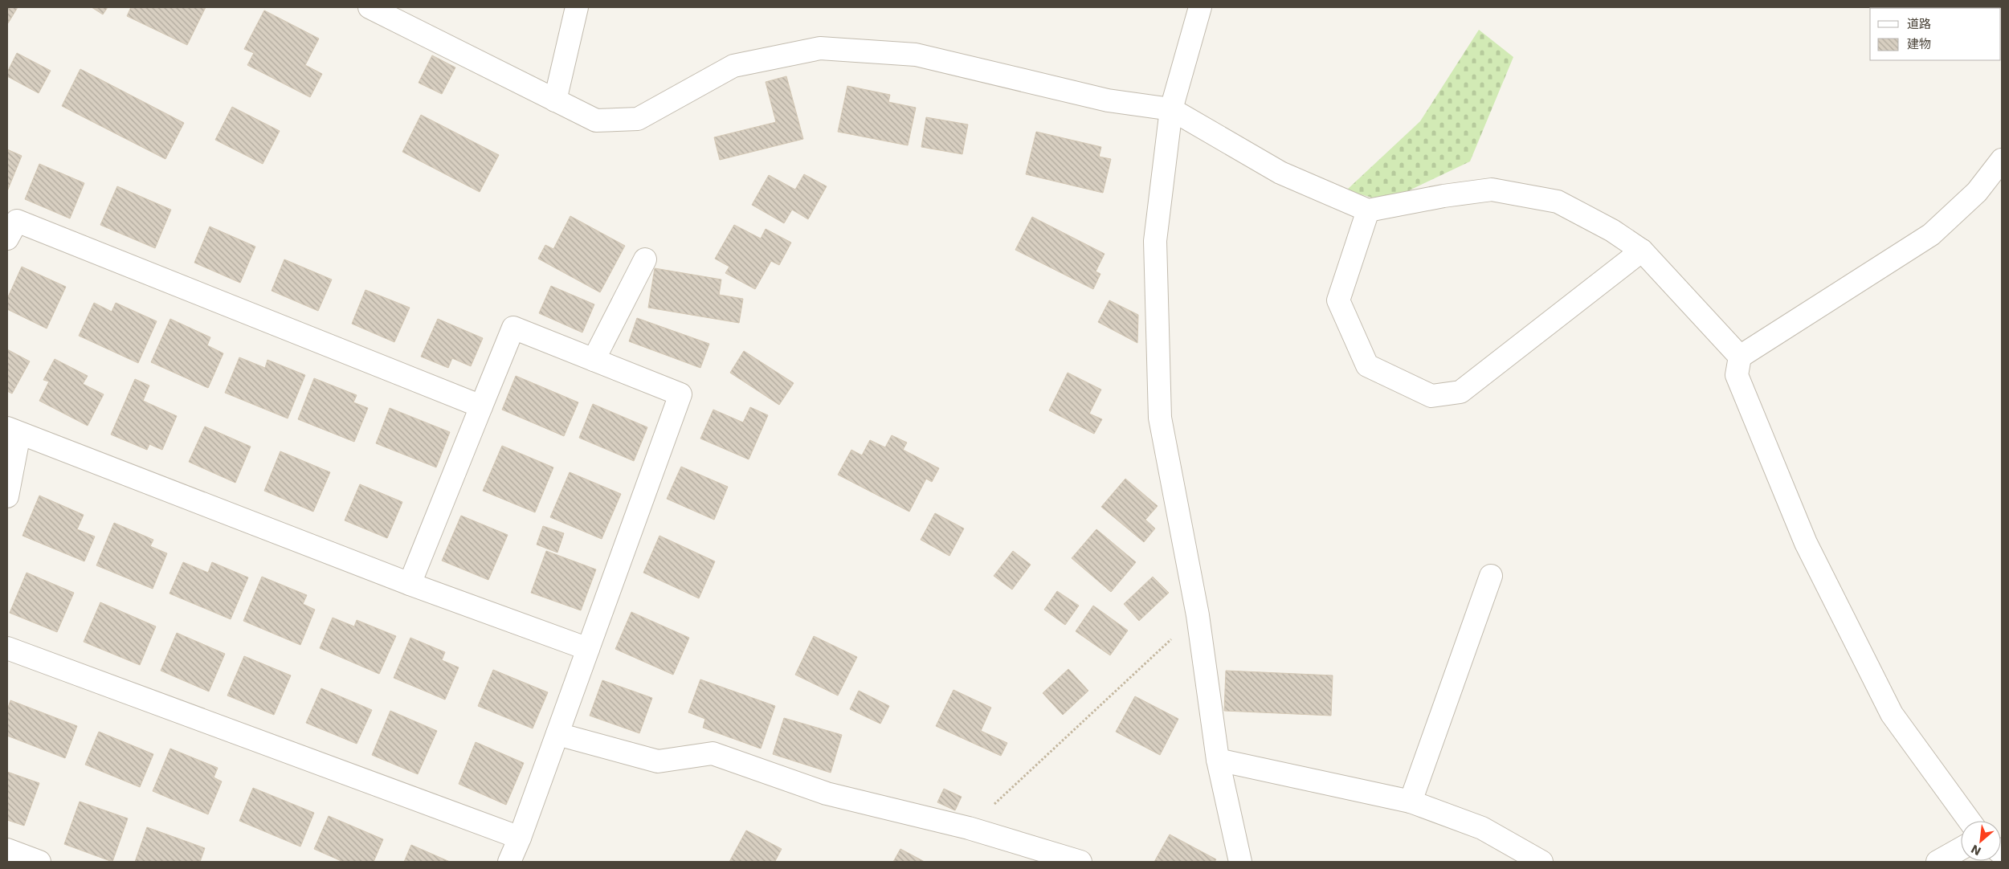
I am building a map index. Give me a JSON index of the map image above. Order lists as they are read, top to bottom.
{
  "legend": ["道路", "建物"],
  "north": "bottom left"
}
